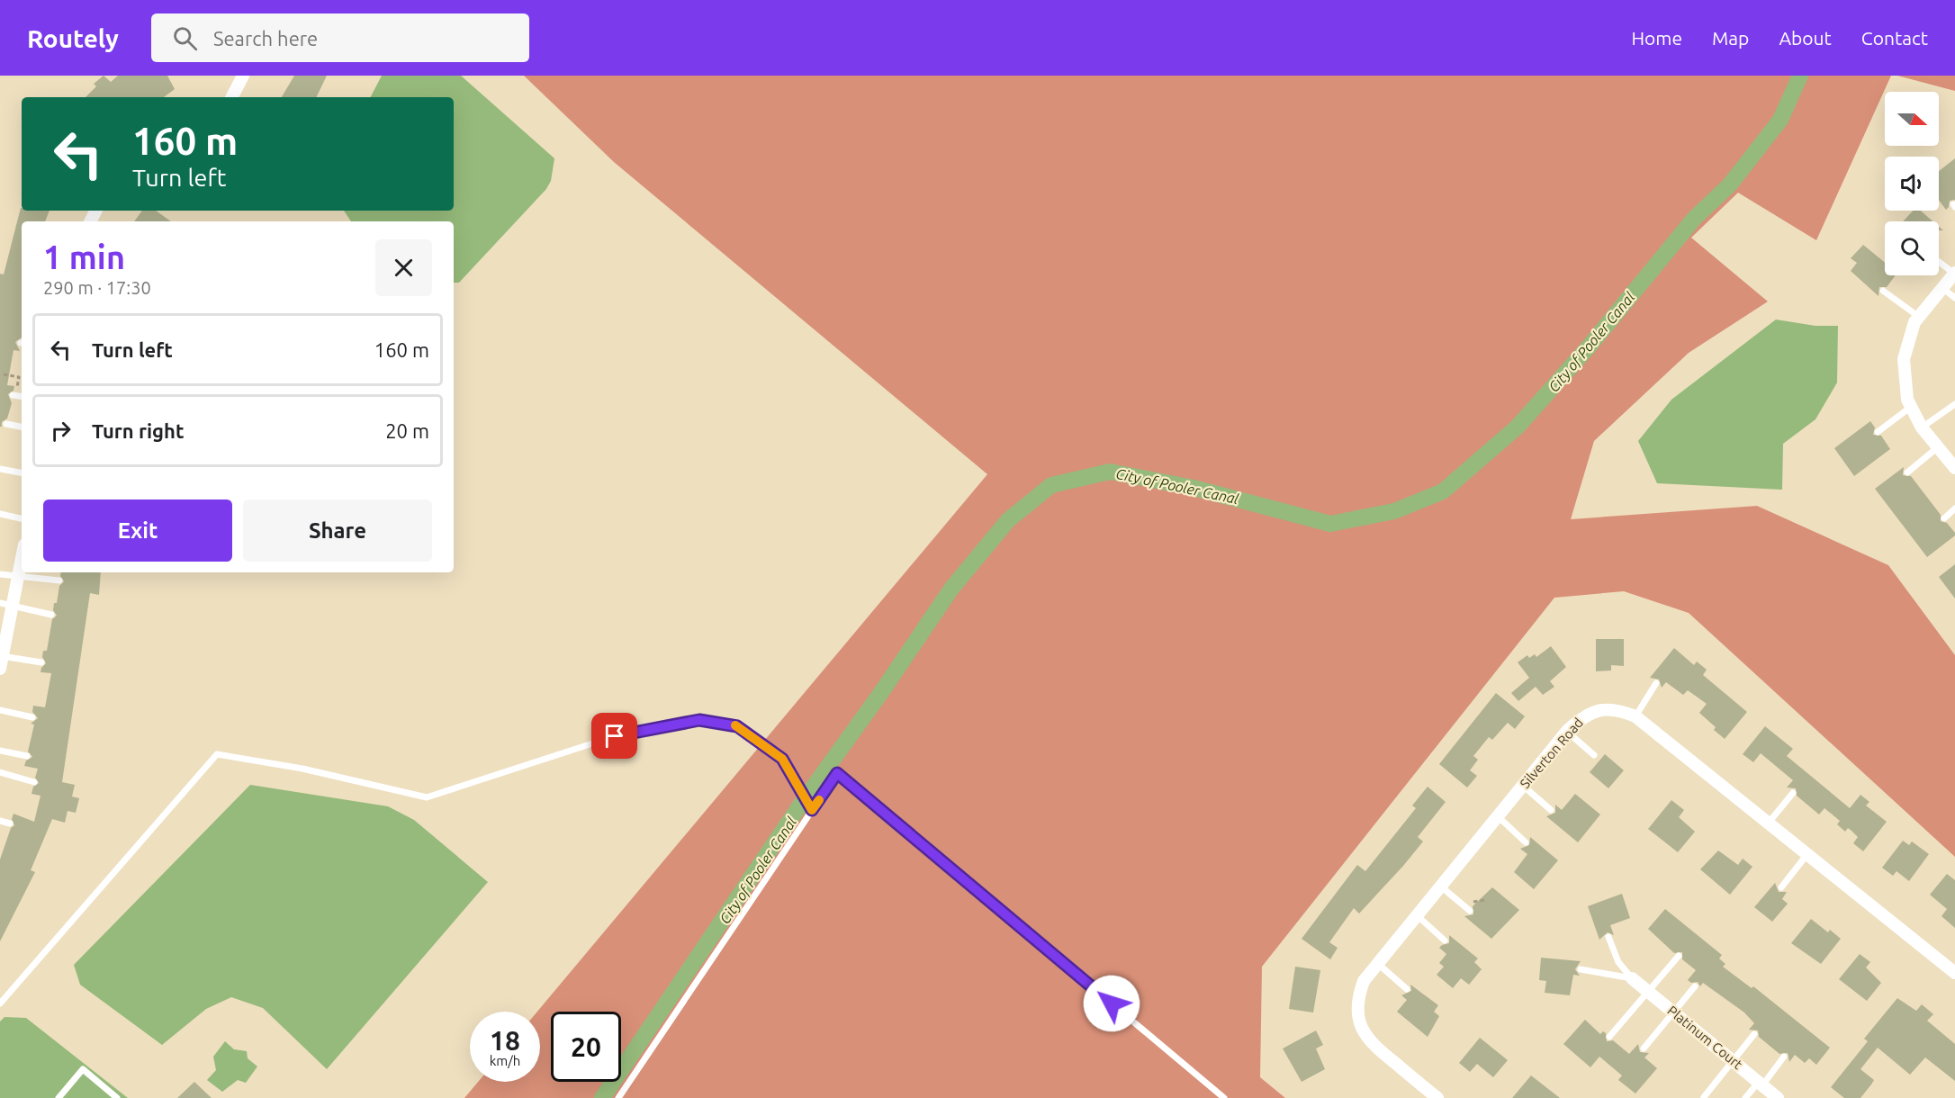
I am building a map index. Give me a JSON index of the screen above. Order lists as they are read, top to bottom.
{
  "streets": {
    "street": ["Silverton Road", "Platinum Court"]
  },
  "water": ["City of Pooler Canal"],
  "north": "right",
  "page": {
    "header": "Routely",
    "search": "Search here",
    "nav": [
      "Home",
      "Map",
      "About",
      "Contact"
    ],
    "turn": ["160 m", "Turn left"],
    "heading": ["1 min", "290 m · 17:30"],
    "list": [
      {
        "name": "Turn left",
        "value": "160 m"
      },
      {
        "name": "Turn right",
        "value": "20 m"
      }
    ],
    "buttons": ["Exit", "Share"],
    "speed": "18 km/h",
    "limit": "20"
  }
}
